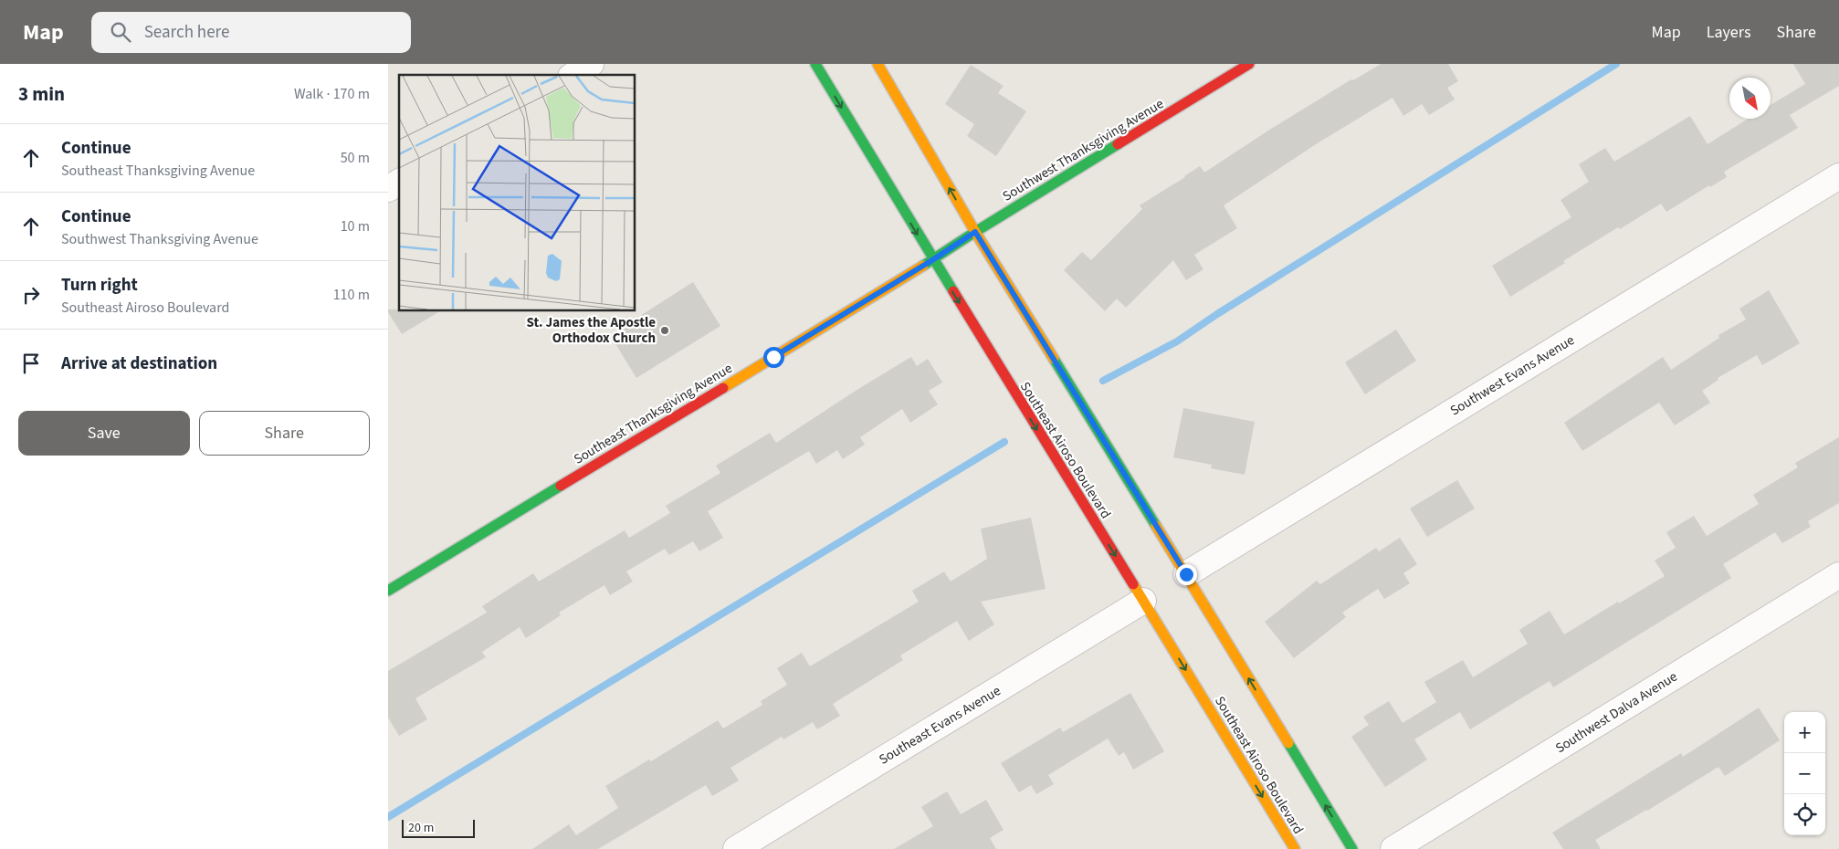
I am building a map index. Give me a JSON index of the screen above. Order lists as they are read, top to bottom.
{
  "streets": {
    "main road": ["Southwest Thanksgiving Avenue", "Southeast Thanksgiving Avenue", "Southeast Airoso Boulevard"],
    "street": ["Southwest Evans Avenue", "Southwest Dalva Avenue", "Southeast Evans Avenue"]
  },
  "crossings": [
    ["Southwest Thanksgiving Avenue", "Southeast Thanksgiving Avenue"],
    ["Southwest Thanksgiving Avenue", "Southeast Airoso Boulevard"],
    ["Southeast Thanksgiving Avenue", "Southeast Airoso Boulevard"],
    ["Southeast Airoso Boulevard", "Southeast Evans Avenue"]
  ],
  "places": ["St. James the Apostle Orthodox Church"],
  "scale_bar": "20 m",
  "north": "bottom right",
  "page": {
    "header": "Map",
    "search": "Search here",
    "nav": ["Map", "Layers", "Share"],
    "heading": ["3 min", "Walk · 170 m"],
    "list": [
      ["Continue", "Southeast Thanksgiving Avenue", "50 m"],
      ["Continue", "Southwest Thanksgiving Avenue", "10 m"],
      ["Turn right", "Southeast Airoso Boulevard", "110 m"],
      "Arrive at destination"
    ],
    "buttons": ["Save", "Share"],
    "map_buttons": ["+", "−"],
    "scale": "20 m"
  }
}
